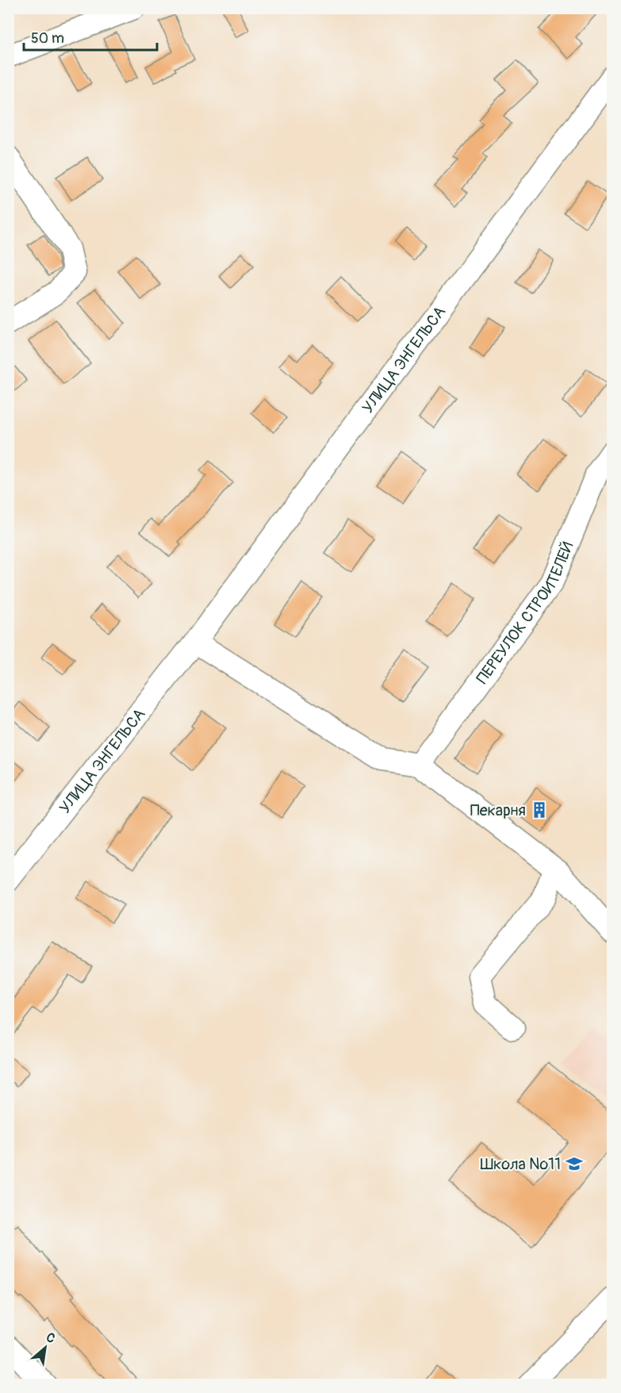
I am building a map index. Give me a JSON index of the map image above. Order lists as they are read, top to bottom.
{
  "streets": {
    "street": ["УЛИЦА ЭНГЕЛЬСА", "ПЕРЕУЛОК СТРОИТЕЛЕЙ"]
  },
  "places": {
    "building": ["Пекарня"],
    "school or university": ["Школа №11"]
  },
  "scale_bar": "50 m",
  "north": "top right"
}
